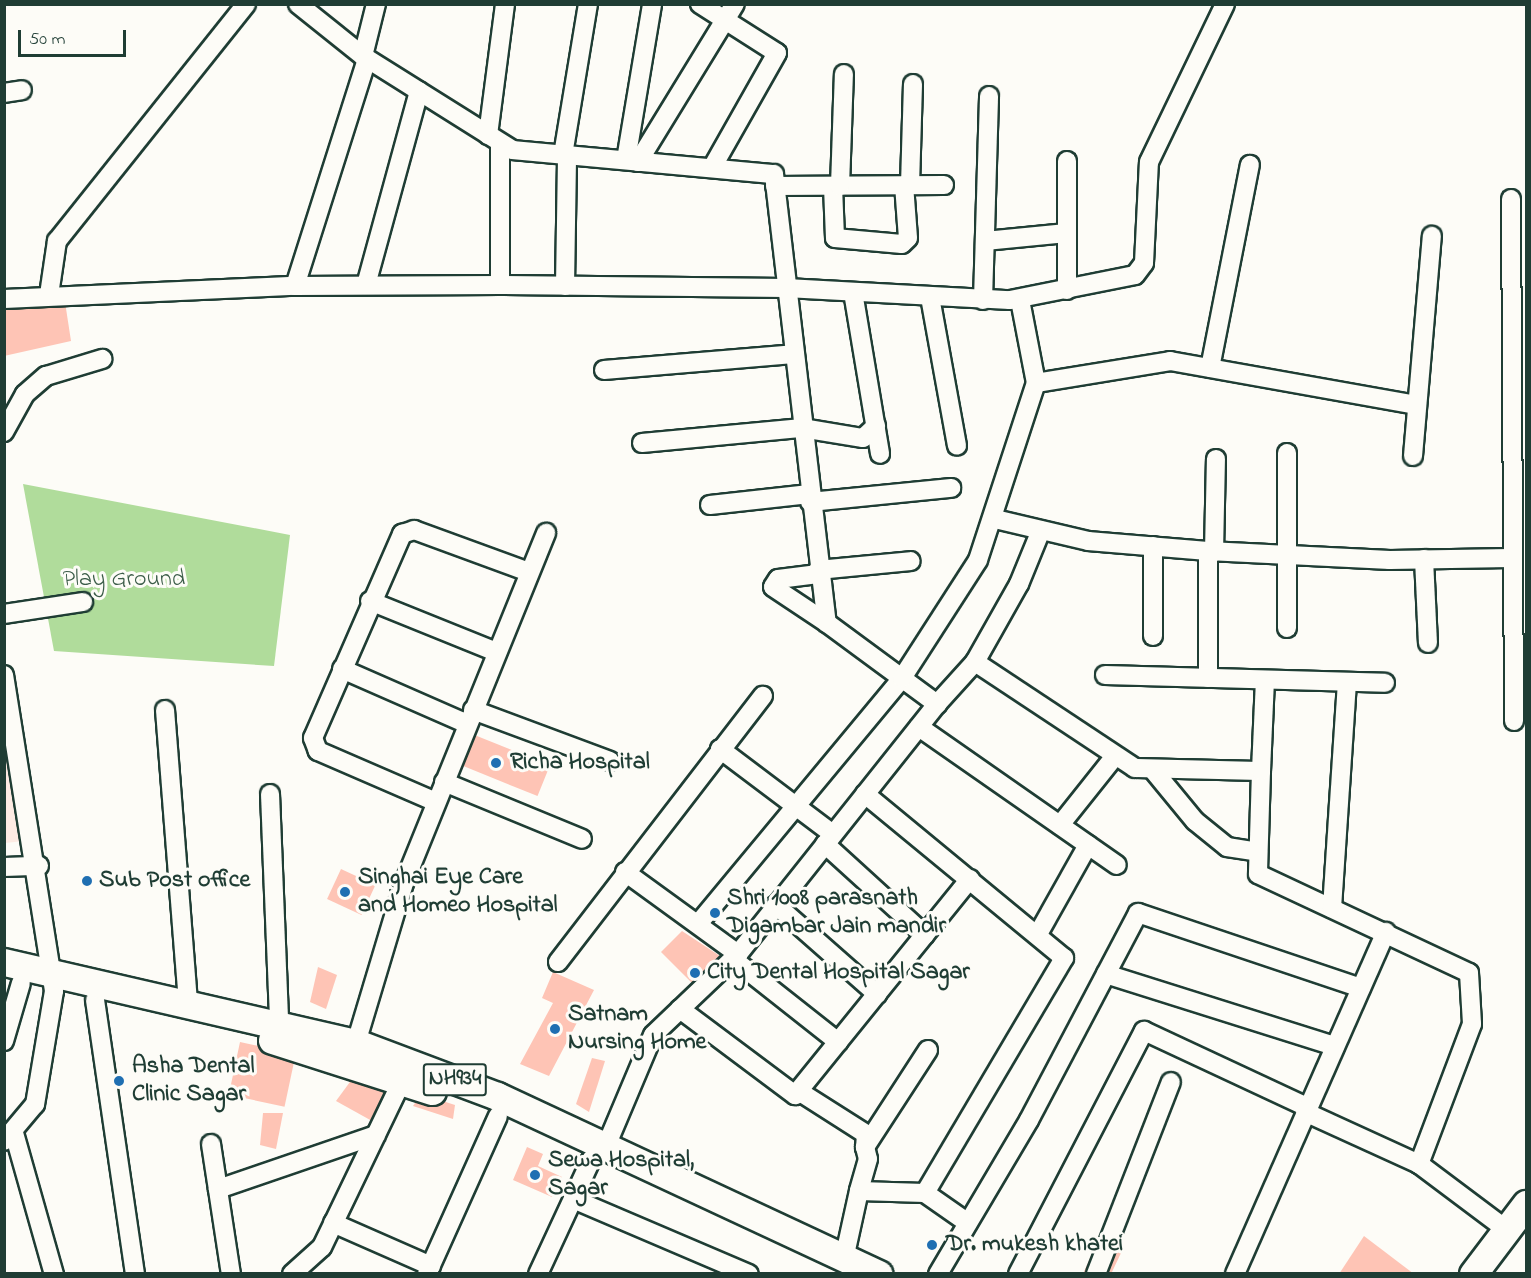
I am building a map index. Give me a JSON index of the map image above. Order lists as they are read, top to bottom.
{
  "streets": {
    "highway": ["NH934"]
  },
  "parks": ["Play Ground"],
  "places": [
    "Richa Hospital",
    "Sub Post office",
    "Singhai Eye Care and Homeo Hospital",
    "Shri 1008 parasnath Digambar Jain mandir",
    "City Dental Hospital Sagar",
    "Satnam Nursing Home",
    "Asha Dental Clinic Sagar",
    "Sewa Hospital, Sagar",
    "Dr. mukesh khatei"
  ],
  "scale_bar": "50 m"
}
